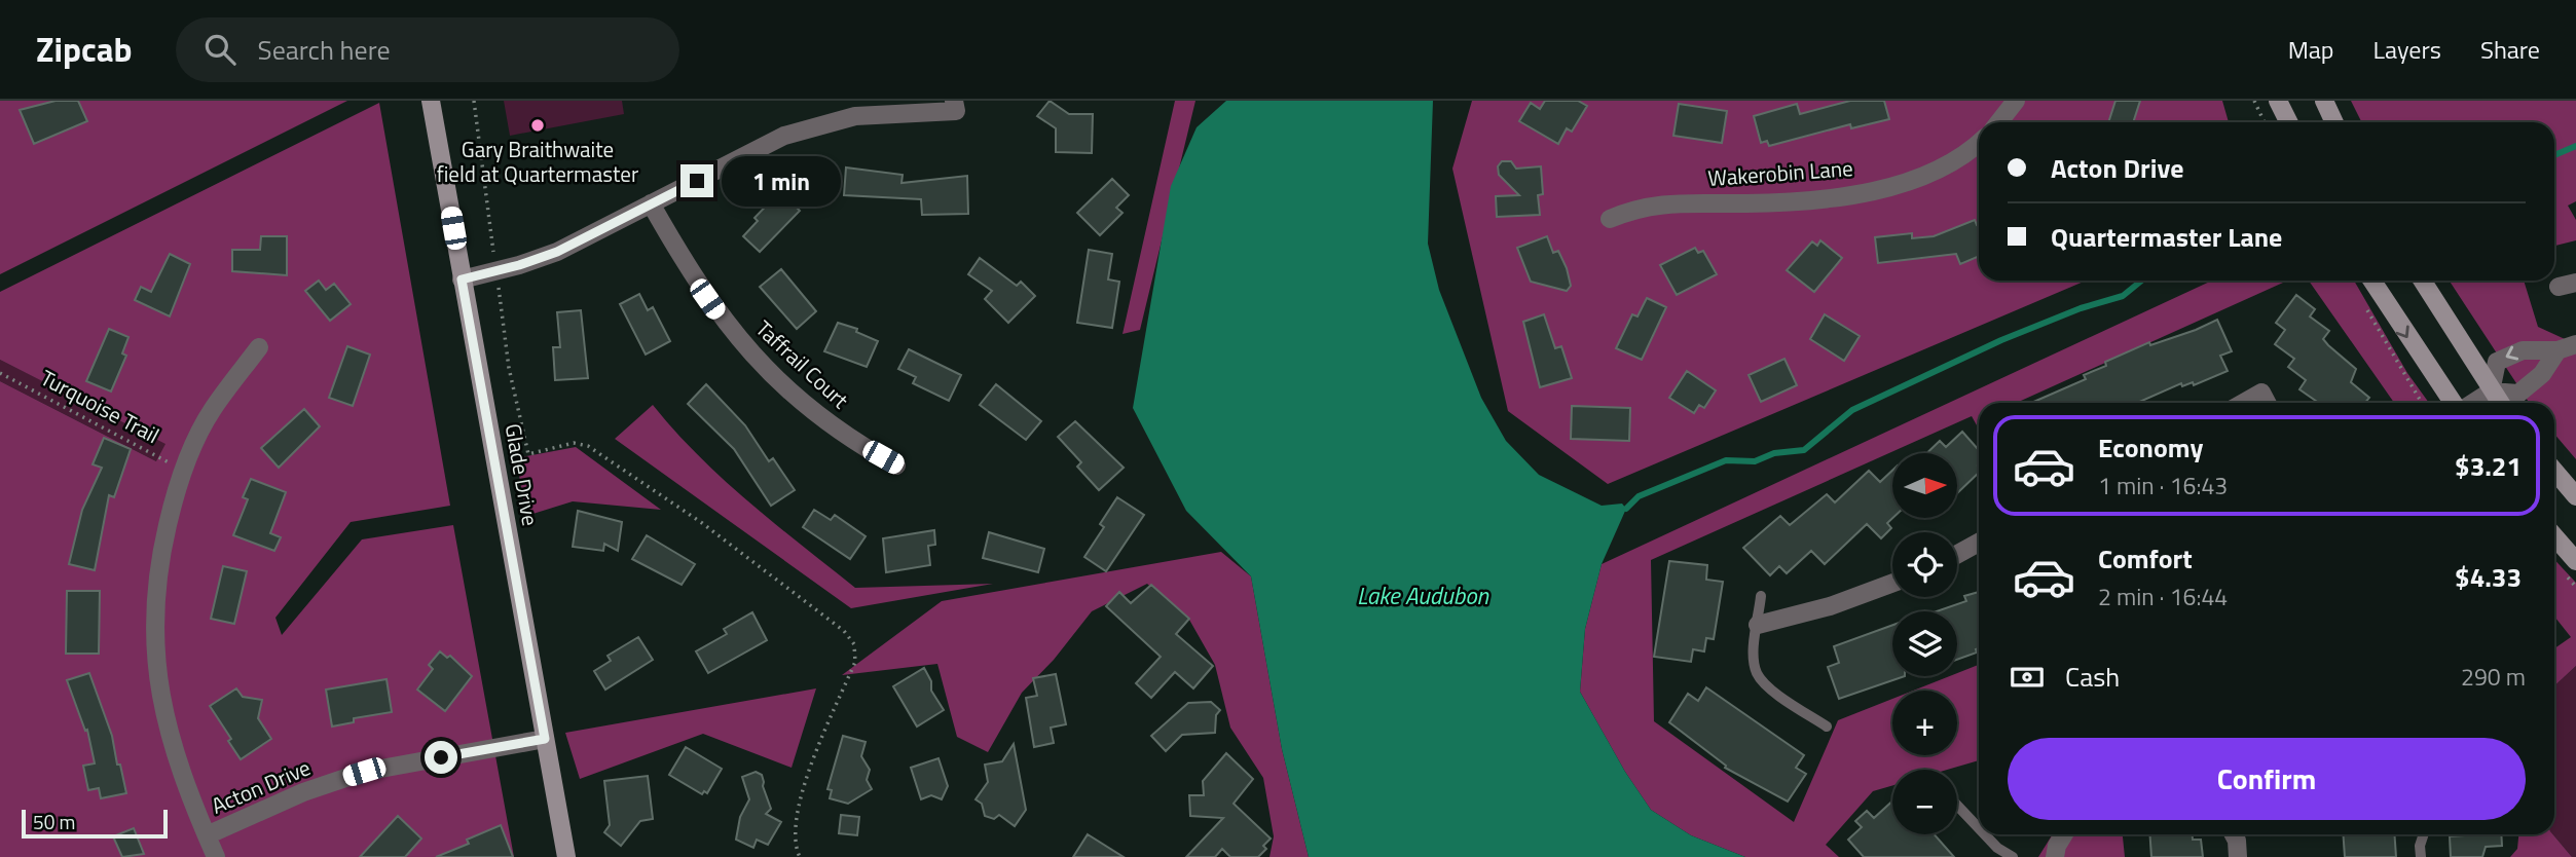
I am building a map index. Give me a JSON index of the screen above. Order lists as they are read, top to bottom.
{
  "streets": {
    "street": [
      "Wakerobin Lane",
      "Taffrail Court",
      "Glade Drive",
      "Acton Drive"
    ],
    "path": ["Turquoise Trail"]
  },
  "crossings": [
    ["Glade Drive", "Acton Drive"]
  ],
  "water": ["Lake Audubon"],
  "places": ["Gary Braithwaite field at Quartermaster"],
  "scale_bar": "50 m",
  "north": "right",
  "page": {
    "header": "Zipcab",
    "search": "Search here",
    "nav": ["Map", "Layers", "Share"],
    "banner": ["Acton Drive", "Quartermaster Lane"],
    "bubble": "1 min",
    "list": [
      {
        "name": "Economy",
        "note": "1 min · 16:43",
        "value": "$3.21"
      },
      {
        "name": "Comfort",
        "note": "2 min · 16:44",
        "value": "$4.33"
      }
    ],
    "map_buttons": ["+", "−"],
    "pay": ["Cash", "290 m"],
    "buttons": "Confirm",
    "scale": "50 m"
  }
}
